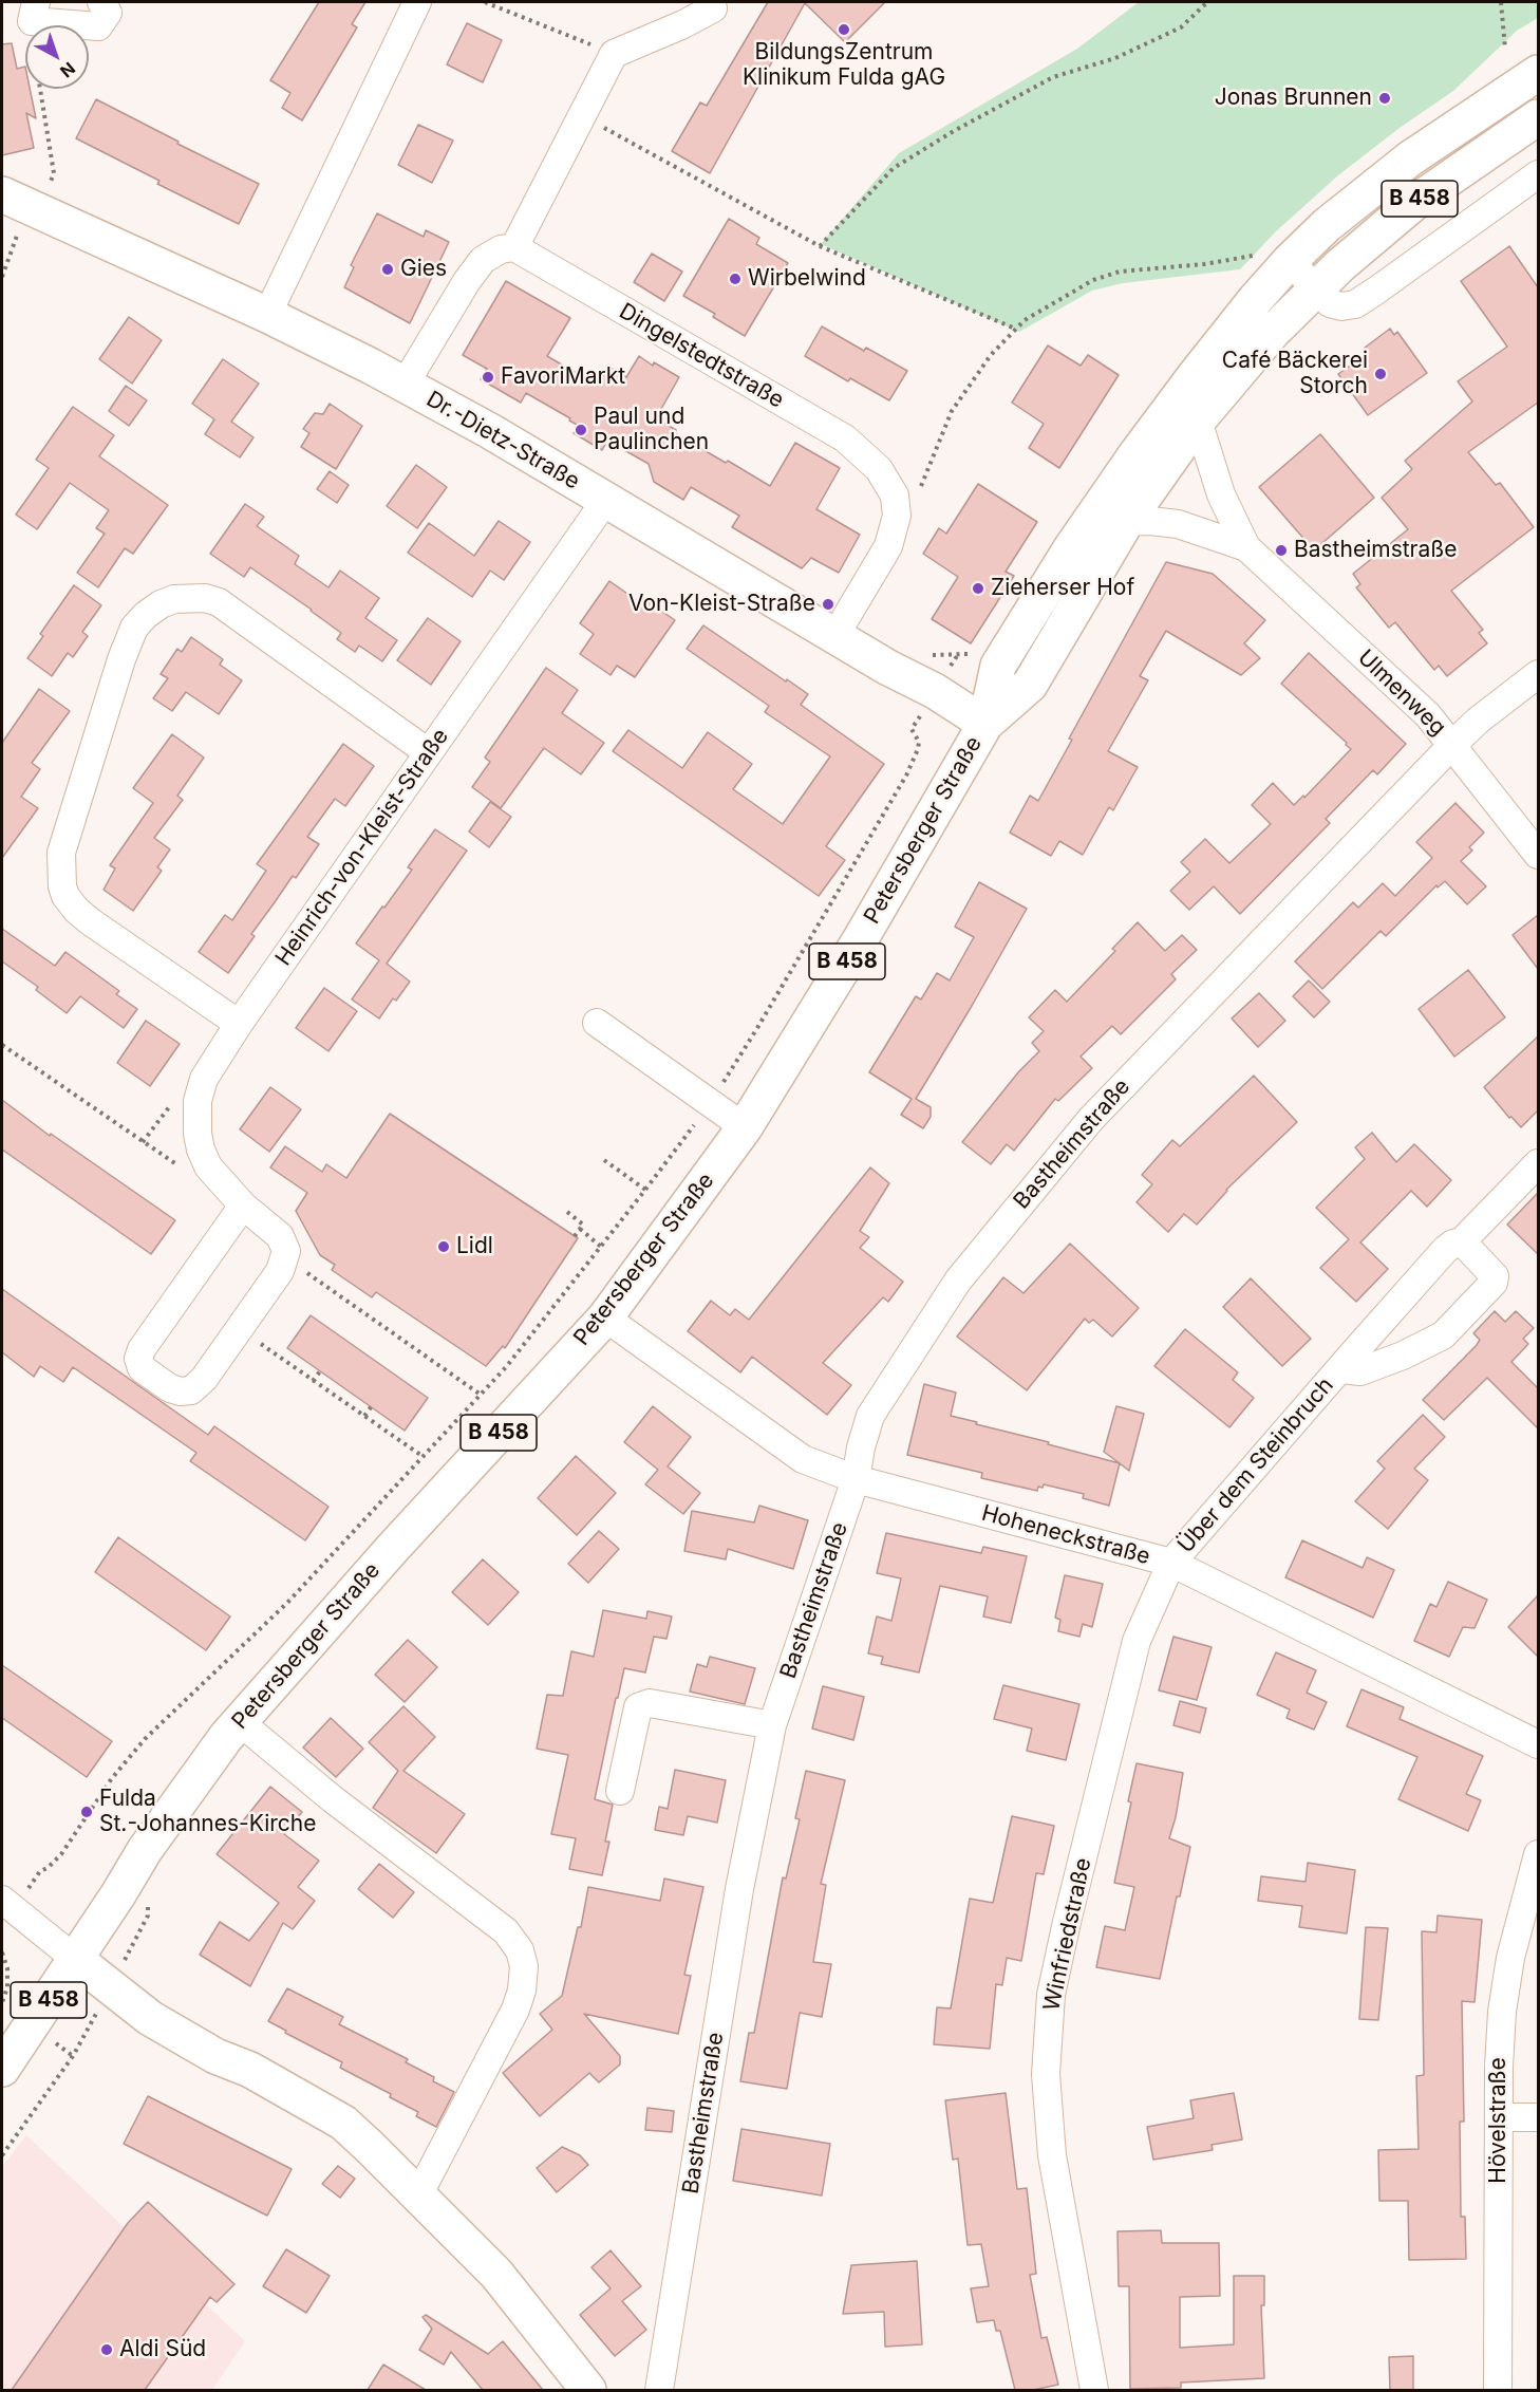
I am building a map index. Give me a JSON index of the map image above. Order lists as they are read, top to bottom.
{
  "streets": {
    "main road": ["B 458", "Dr.-Dietz-Straße", "Petersberger Straße"],
    "street": [
      "Dingelstedtstraße",
      "Ulmenweg",
      "Heinrich-von-Kleist-Straße",
      "Bastheimstraße",
      "Über dem Steinbruch",
      "Hoheneckstraße",
      "Winfriedstraße",
      "Hövelstraße"
    ]
  },
  "crossings": [
    ["B 458", "Petersberger Straße"],
    ["Dingelstedtstraße", "Dr.-Dietz-Straße"],
    ["Dr.-Dietz-Straße", "Petersberger Straße"],
    ["Dr.-Dietz-Straße", "Heinrich-von-Kleist-Straße"],
    ["Ulmenweg", "Petersberger Straße"],
    ["Ulmenweg", "Bastheimstraße"],
    ["Petersberger Straße", "Hoheneckstraße"],
    ["Bastheimstraße", "Hoheneckstraße"],
    ["Über dem Steinbruch", "Hoheneckstraße"],
    ["Über dem Steinbruch", "Winfriedstraße"],
    ["Hoheneckstraße", "Winfriedstraße"]
  ],
  "places": [
    "BildungsZentrum Klinikum Fulda gAG",
    "Jonas Brunnen",
    "Gies",
    "Wirbelwind",
    "Café Bäckerei Storch",
    "FavoriMarkt",
    "Paul und Paulinchen",
    "Bastheimstraße",
    "Zieherser Hof",
    "Von-Kleist-Straße",
    "Lidl",
    "Fulda St.-Johannes-Kirche",
    "Aldi Süd"
  ],
  "north": "bottom right"
}
